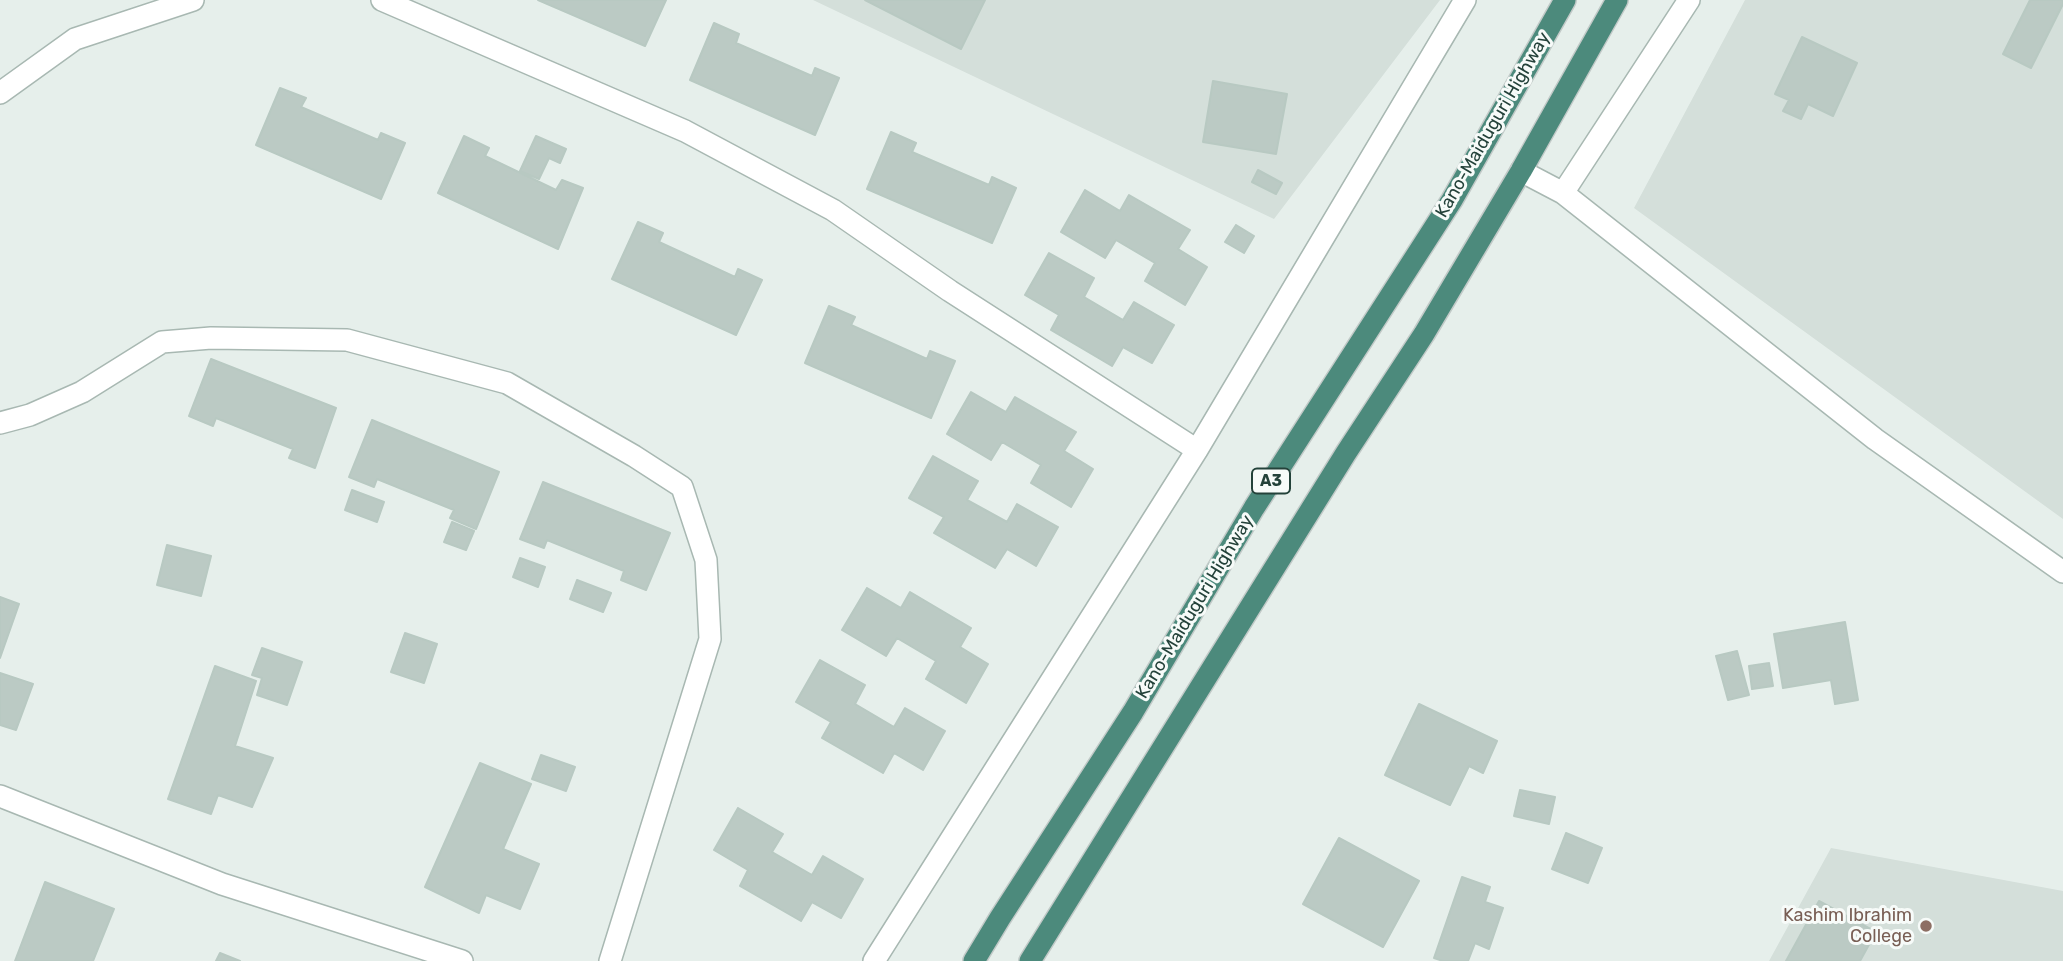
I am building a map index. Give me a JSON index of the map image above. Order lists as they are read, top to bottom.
{
  "streets": {
    "highway": ["Kano-Maiduguri Highway", "A3"]
  },
  "places": ["Kashim Ibrahim College"]
}
